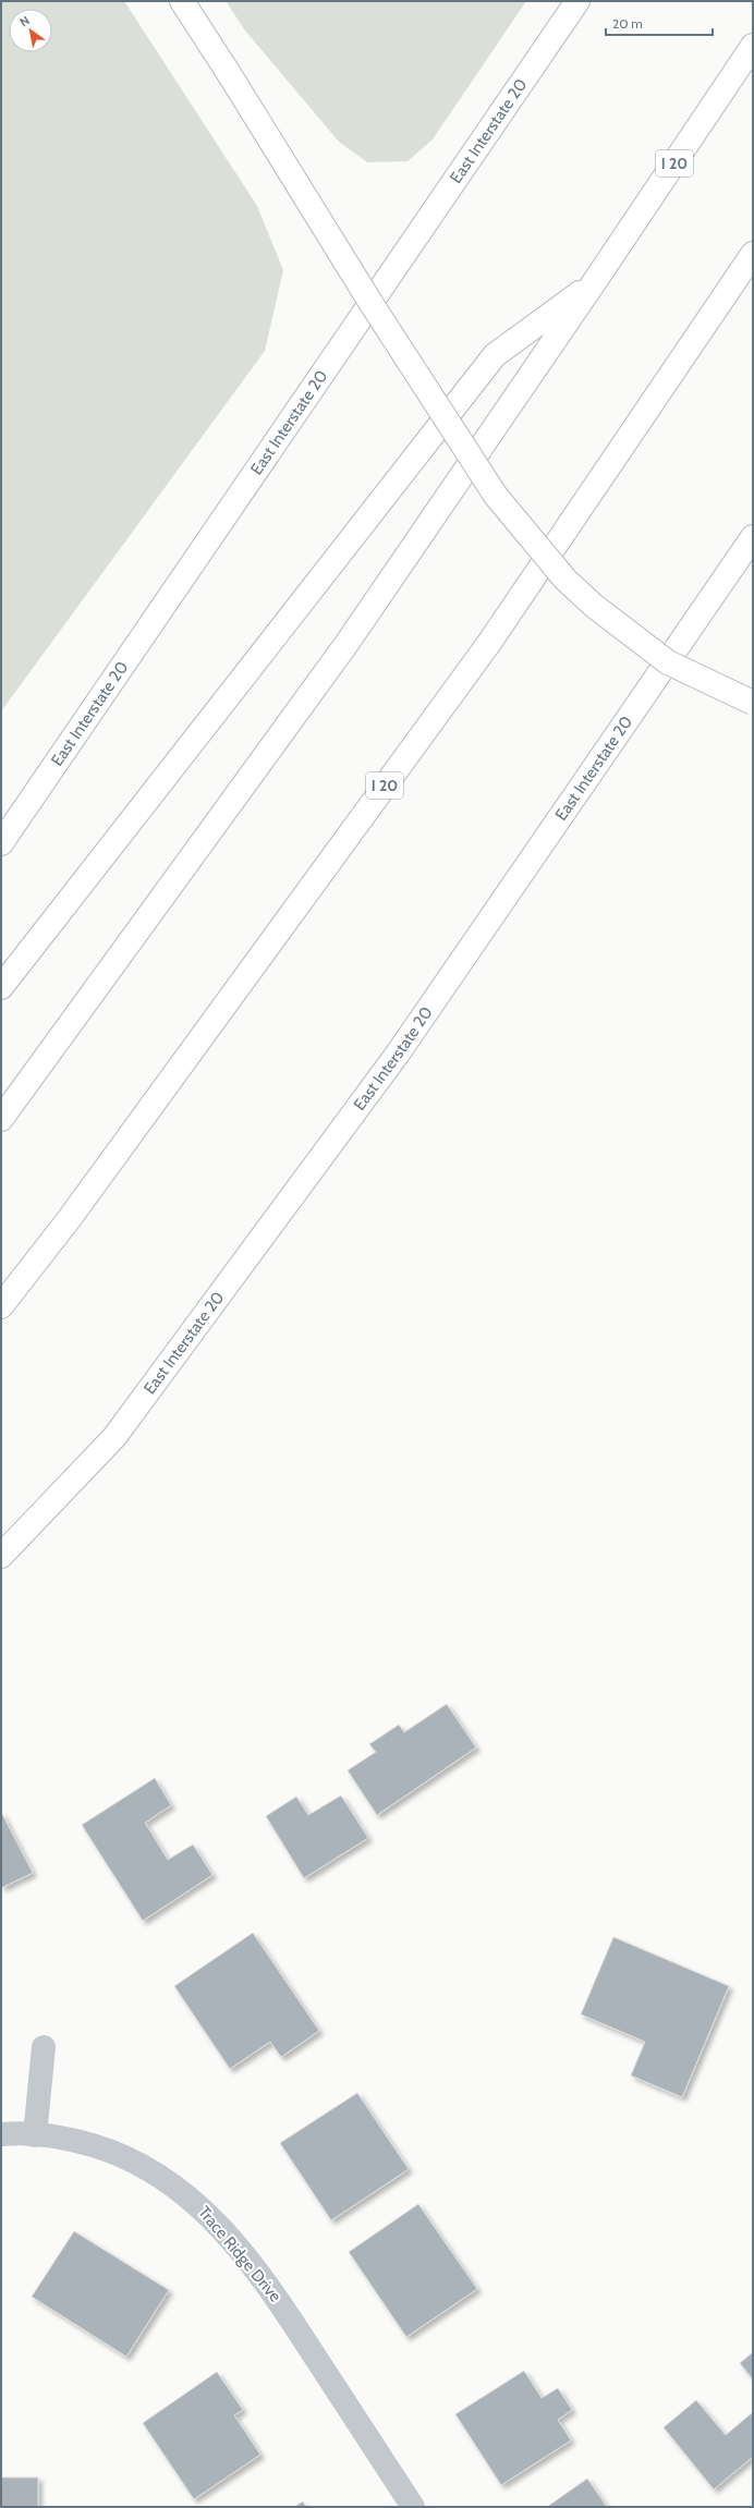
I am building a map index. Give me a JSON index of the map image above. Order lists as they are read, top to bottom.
{
  "streets": {
    "main road": ["East Interstate 20", "I 20"],
    "street": ["Trace Ridge Drive"]
  },
  "scale_bar": "20 m",
  "north": "top left"
}
